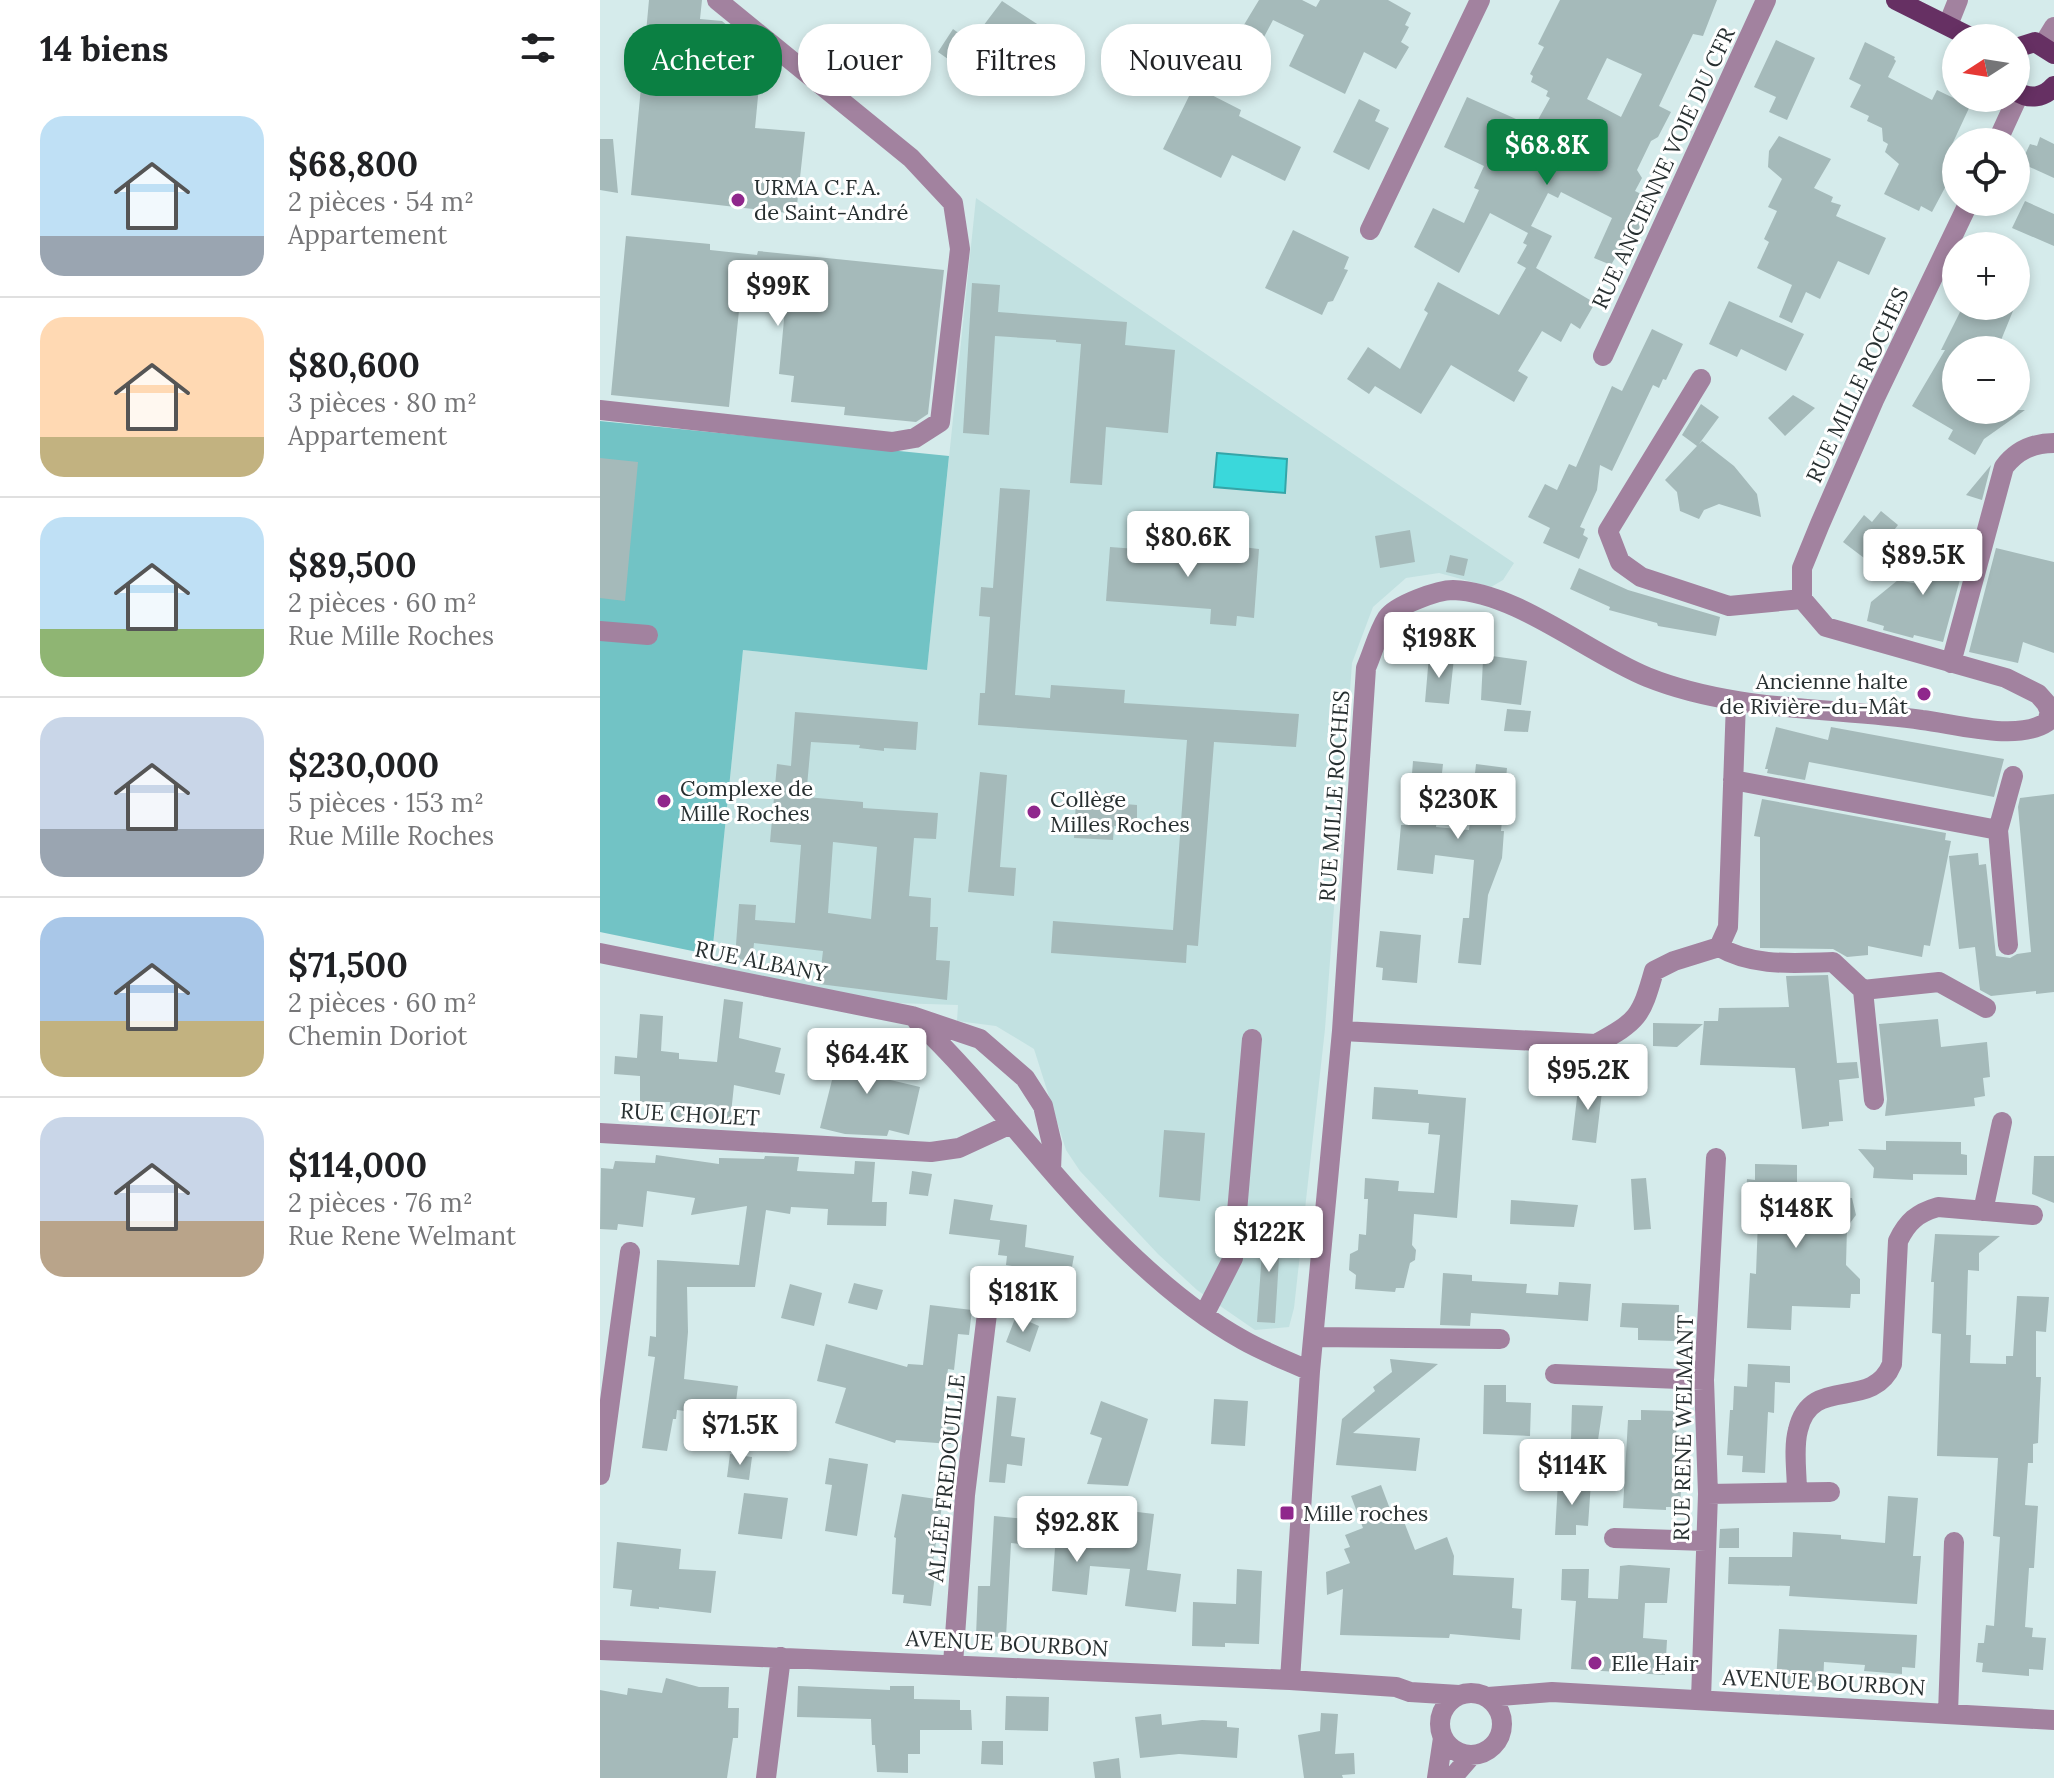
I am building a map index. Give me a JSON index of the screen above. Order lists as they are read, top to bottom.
{
  "streets": {
    "street": [
      "RUE ANCIENNE VOIE DU CFR",
      "RUE MILLE ROCHES",
      "RUE ALBANY",
      "RUE CHOLET",
      "RUE RENE WELMANT",
      "ALLÉE FREDOUILLE",
      "AVENUE BOURBON"
    ]
  },
  "crossings": [
    ["RUE MILLE ROCHES", "AVENUE BOURBON"],
    ["RUE RENE WELMANT", "AVENUE BOURBON"],
    ["ALLÉE FREDOUILLE", "AVENUE BOURBON"]
  ],
  "places": {
    "other": [
      "URMA C.F.A. de Saint-André",
      "Ancienne halte de Rivière-du-Mât",
      "Complexe de Mille Roches",
      "Collège Milles Roches",
      "Elle Hair"
    ],
    "transit": ["Mille roches"]
  },
  "north": "left",
  "page": {
    "heading": "14 biens",
    "map_buttons": ["+", "−"],
    "chip": [
      "Acheter",
      "Louer",
      "Filtres",
      "Nouveau"
    ],
    "list": [
      {
        "name": "$68,800",
        "note": "2 pièces · 54 m² · Appartement"
      },
      {
        "name": "$80,600",
        "note": "3 pièces · 80 m² · Appartement"
      },
      {
        "name": "$89,500",
        "note": "2 pièces · 60 m² · Rue Mille Roches"
      },
      {
        "name": "$230,000",
        "note": "5 pièces · 153 m² · Rue Mille Roches"
      },
      {
        "name": "$71,500",
        "note": "2 pièces · 60 m² · Chemin Doriot"
      },
      {
        "name": "$114,000",
        "note": "2 pièces · 76 m² · Rue Rene Welmant"
      }
    ],
    "price": [
      "$68.8K",
      "$99K",
      "$80.6K",
      "$89.5K",
      "$198K",
      "$230K",
      "$64.4K",
      "$95.2K",
      "$148K",
      "$122K",
      "$181K",
      "$71.5K",
      "$114K",
      "$92.8K"
    ]
  }
}
